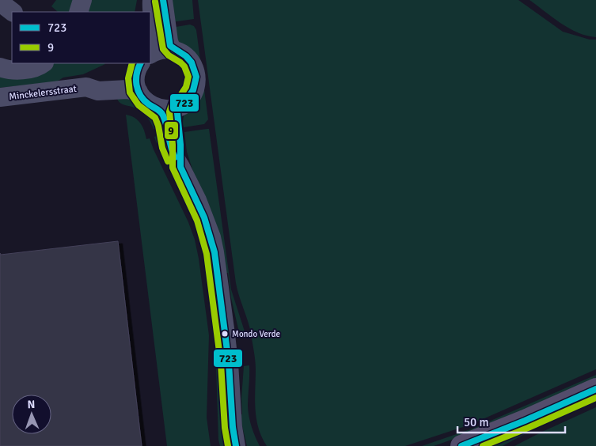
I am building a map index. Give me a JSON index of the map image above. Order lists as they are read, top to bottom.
{
  "streets": {
    "street": ["Minckelersstraat"]
  },
  "places": ["Mondo Verde"],
  "lines": ["transit line 723", "transit line 9"],
  "legend": ["723", "9"],
  "scale_bar": "50 m",
  "north": "top"
}
